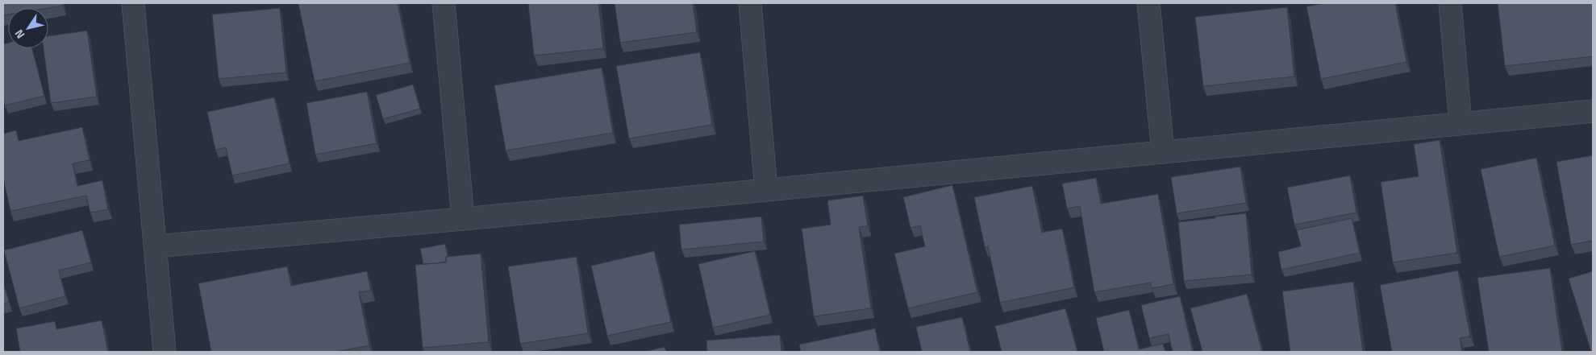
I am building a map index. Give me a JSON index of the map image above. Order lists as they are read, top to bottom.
{
  "north": "bottom left"
}
